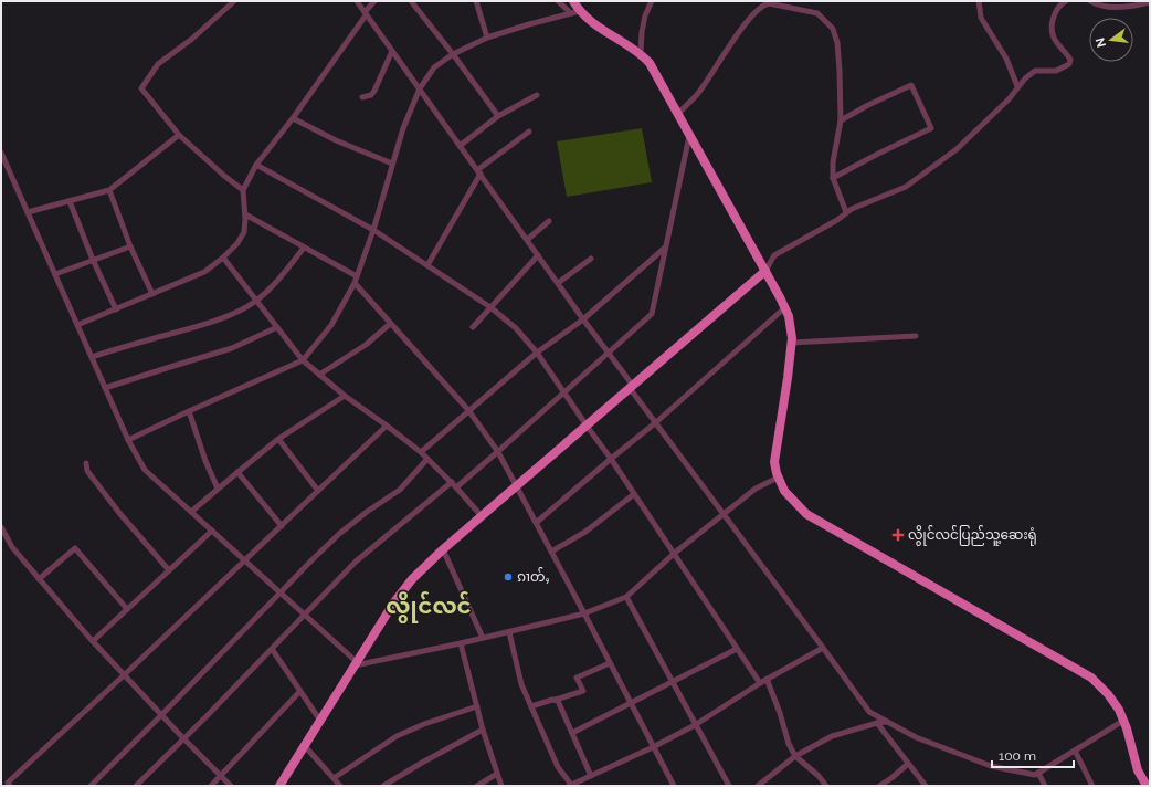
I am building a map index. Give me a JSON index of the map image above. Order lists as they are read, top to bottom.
{
  "districts": ["လွိုင်လင်"],
  "places": {
    "health": ["လွိုင်လင်ပြည်သူ့ဆေးရုံ"],
    "other": ["ၵၢတ်ႇ"]
  },
  "scale_bar": "100 m",
  "north": "left"
}
